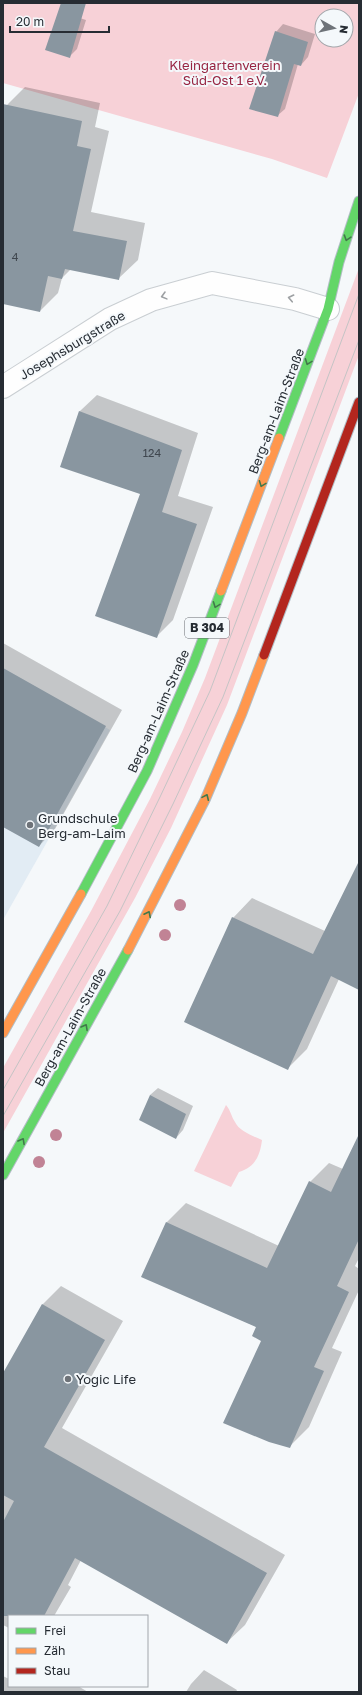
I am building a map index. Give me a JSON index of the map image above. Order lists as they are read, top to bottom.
{
  "streets": {
    "main road": ["Berg-am-Laim-Straße", "B 304"],
    "street": ["Josephsburgstraße"]
  },
  "crossings": [
    ["Josephsburgstraße", "Berg-am-Laim-Straße"]
  ],
  "one_way": ["Josephsburgstraße"],
  "parks": ["Kleingartenverein Süd-Ost 1 e.V."],
  "places": ["Grundschule Berg-am-Laim", "Yogic Life"],
  "house_numbers": ["4", "124"],
  "legend": ["Frei", "Zäh", "Stau"],
  "scale_bar": "20 m",
  "north": "right"
}
